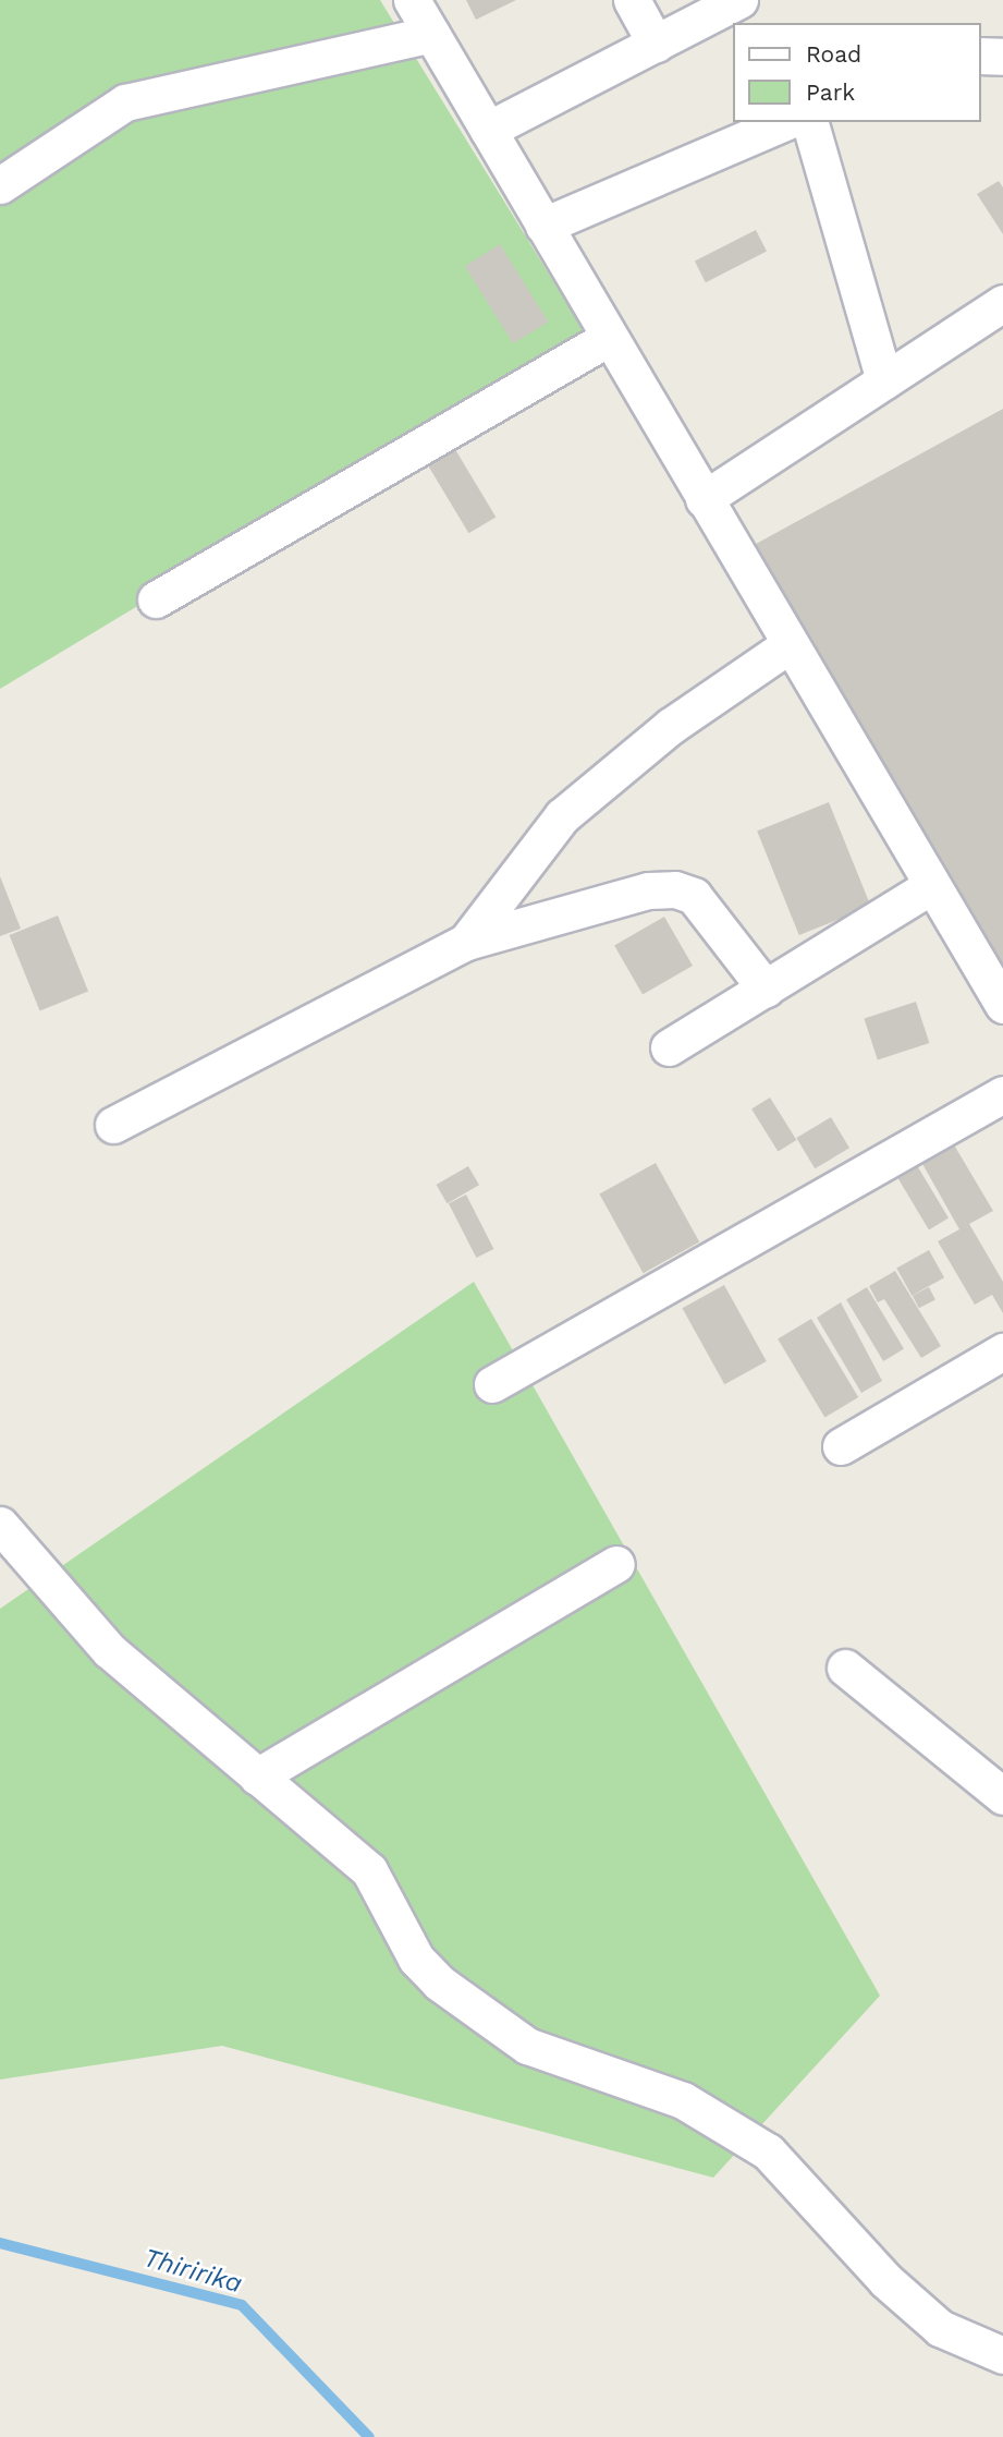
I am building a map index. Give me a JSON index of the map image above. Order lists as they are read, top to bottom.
{
  "water": ["Thiririka"],
  "legend": ["Road", "Park"]
}
